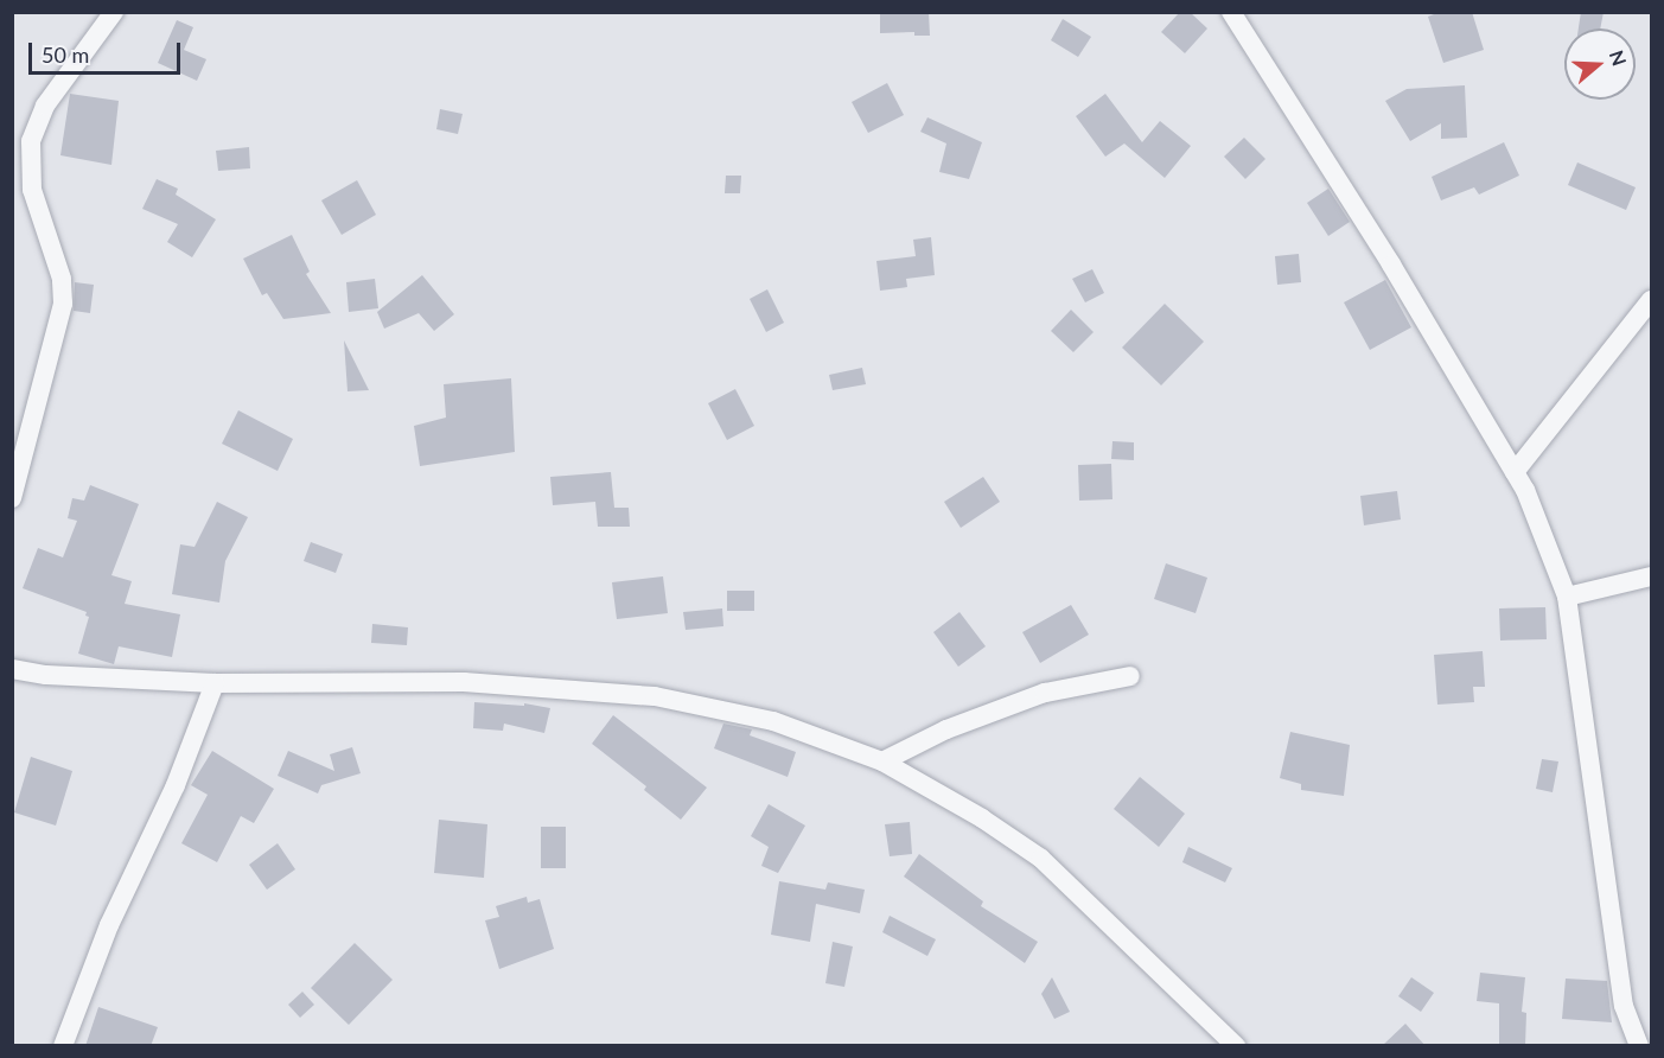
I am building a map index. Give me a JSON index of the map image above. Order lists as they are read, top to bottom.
{
  "scale_bar": "50 m",
  "north": "right"
}
